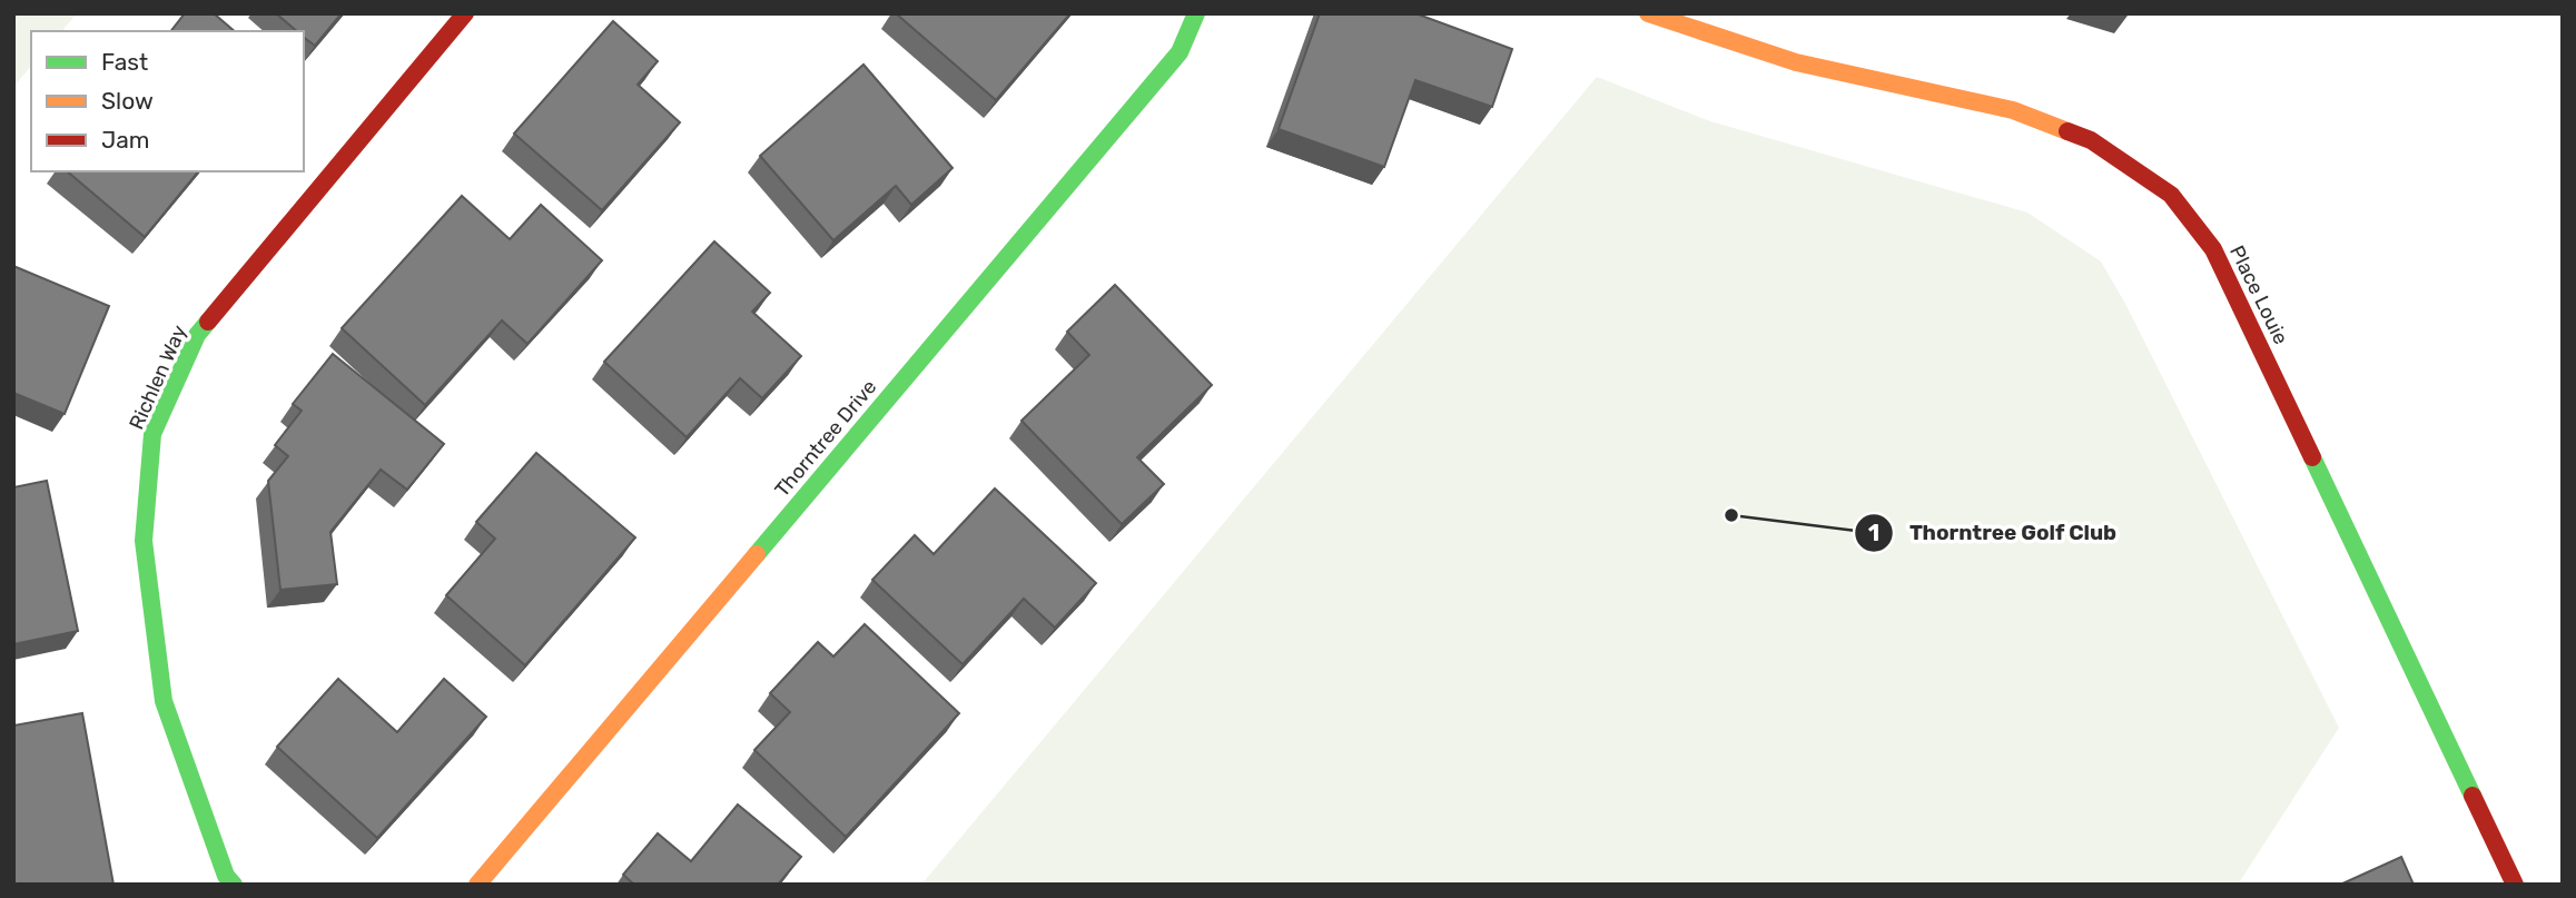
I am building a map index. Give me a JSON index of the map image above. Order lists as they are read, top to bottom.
{
  "streets": {
    "street": ["Place Louie", "Richlen Way", "Thorntree Drive"]
  },
  "places": ["Thorntree Golf Club"],
  "legend": ["Fast", "Slow", "Jam"]
}
